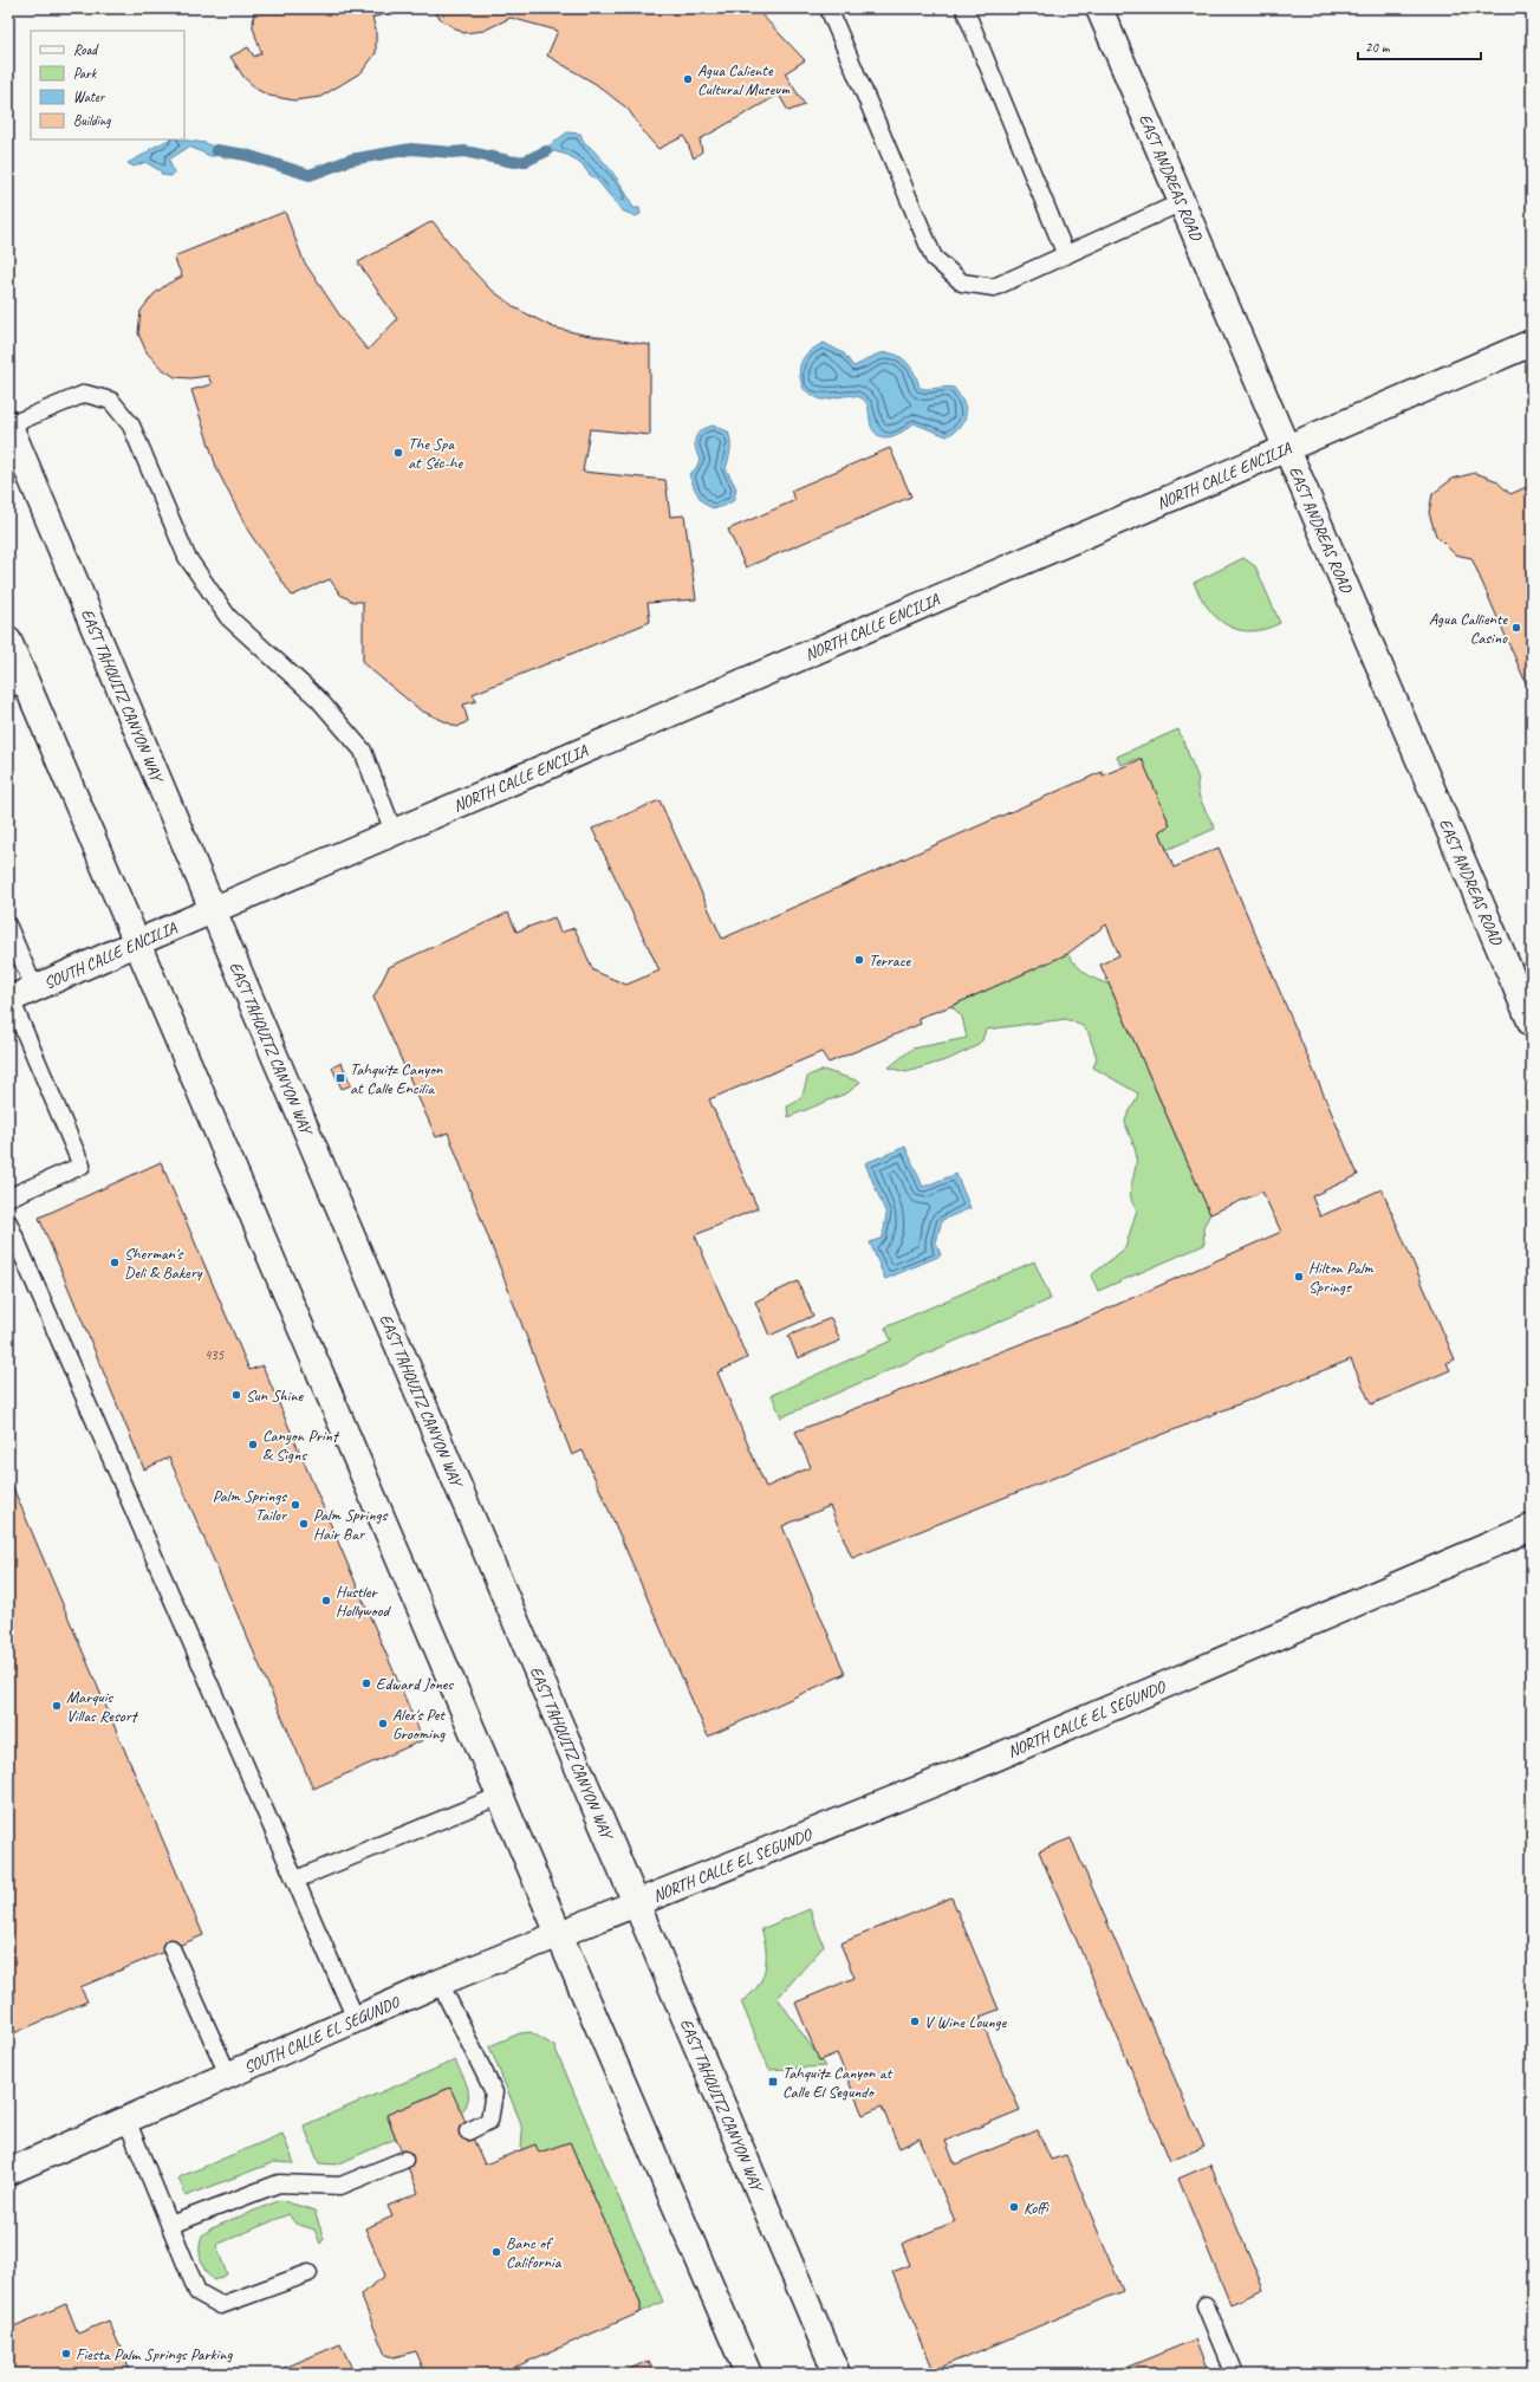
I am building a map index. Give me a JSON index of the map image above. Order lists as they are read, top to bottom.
{
  "streets": {
    "street": [
      "EAST ANDREAS ROAD",
      "NORTH CALLE ENCILIA",
      "EAST TAHQUITZ CANYON WAY",
      "SOUTH CALLE ENCILIA",
      "NORTH CALLE EL SEGUNDO",
      "SOUTH CALLE EL SEGUNDO"
    ]
  },
  "crossings": [
    ["EAST ANDREAS ROAD", "NORTH CALLE ENCILIA"],
    ["NORTH CALLE ENCILIA", "EAST TAHQUITZ CANYON WAY"],
    ["NORTH CALLE ENCILIA", "SOUTH CALLE ENCILIA"],
    ["EAST TAHQUITZ CANYON WAY", "SOUTH CALLE ENCILIA"],
    ["EAST TAHQUITZ CANYON WAY", "NORTH CALLE EL SEGUNDO"],
    ["EAST TAHQUITZ CANYON WAY", "SOUTH CALLE EL SEGUNDO"],
    ["NORTH CALLE EL SEGUNDO", "SOUTH CALLE EL SEGUNDO"]
  ],
  "places": {
    "other": [
      "Agua Caliente Cultural Museum",
      "The Spa at Séc-he",
      "Agua Calliente Casino",
      "Terrace",
      "Sherman's Deli & Bakery",
      "Hilton Palm Springs",
      "Sun Shine",
      "Canyon Print & Signs",
      "Palm Springs Tailor",
      "Palm Springs Hair Bar",
      "Hustler Hollywood",
      "Edward Jones",
      "Marquis Villas Resort",
      "Alex's Pet Grooming",
      "V Wine Lounge",
      "Koffi",
      "Banc of California",
      "Fiesta Palm Springs Parking"
    ],
    "transit": ["Tahquitz Canyon at Calle Encilia", "Tahquitz Canyon at Calle El Segundo"]
  },
  "house_numbers": ["435"],
  "legend": [
    "Road",
    "Park",
    "Water",
    "Building"
  ],
  "scale_bar": "20 m"
}
